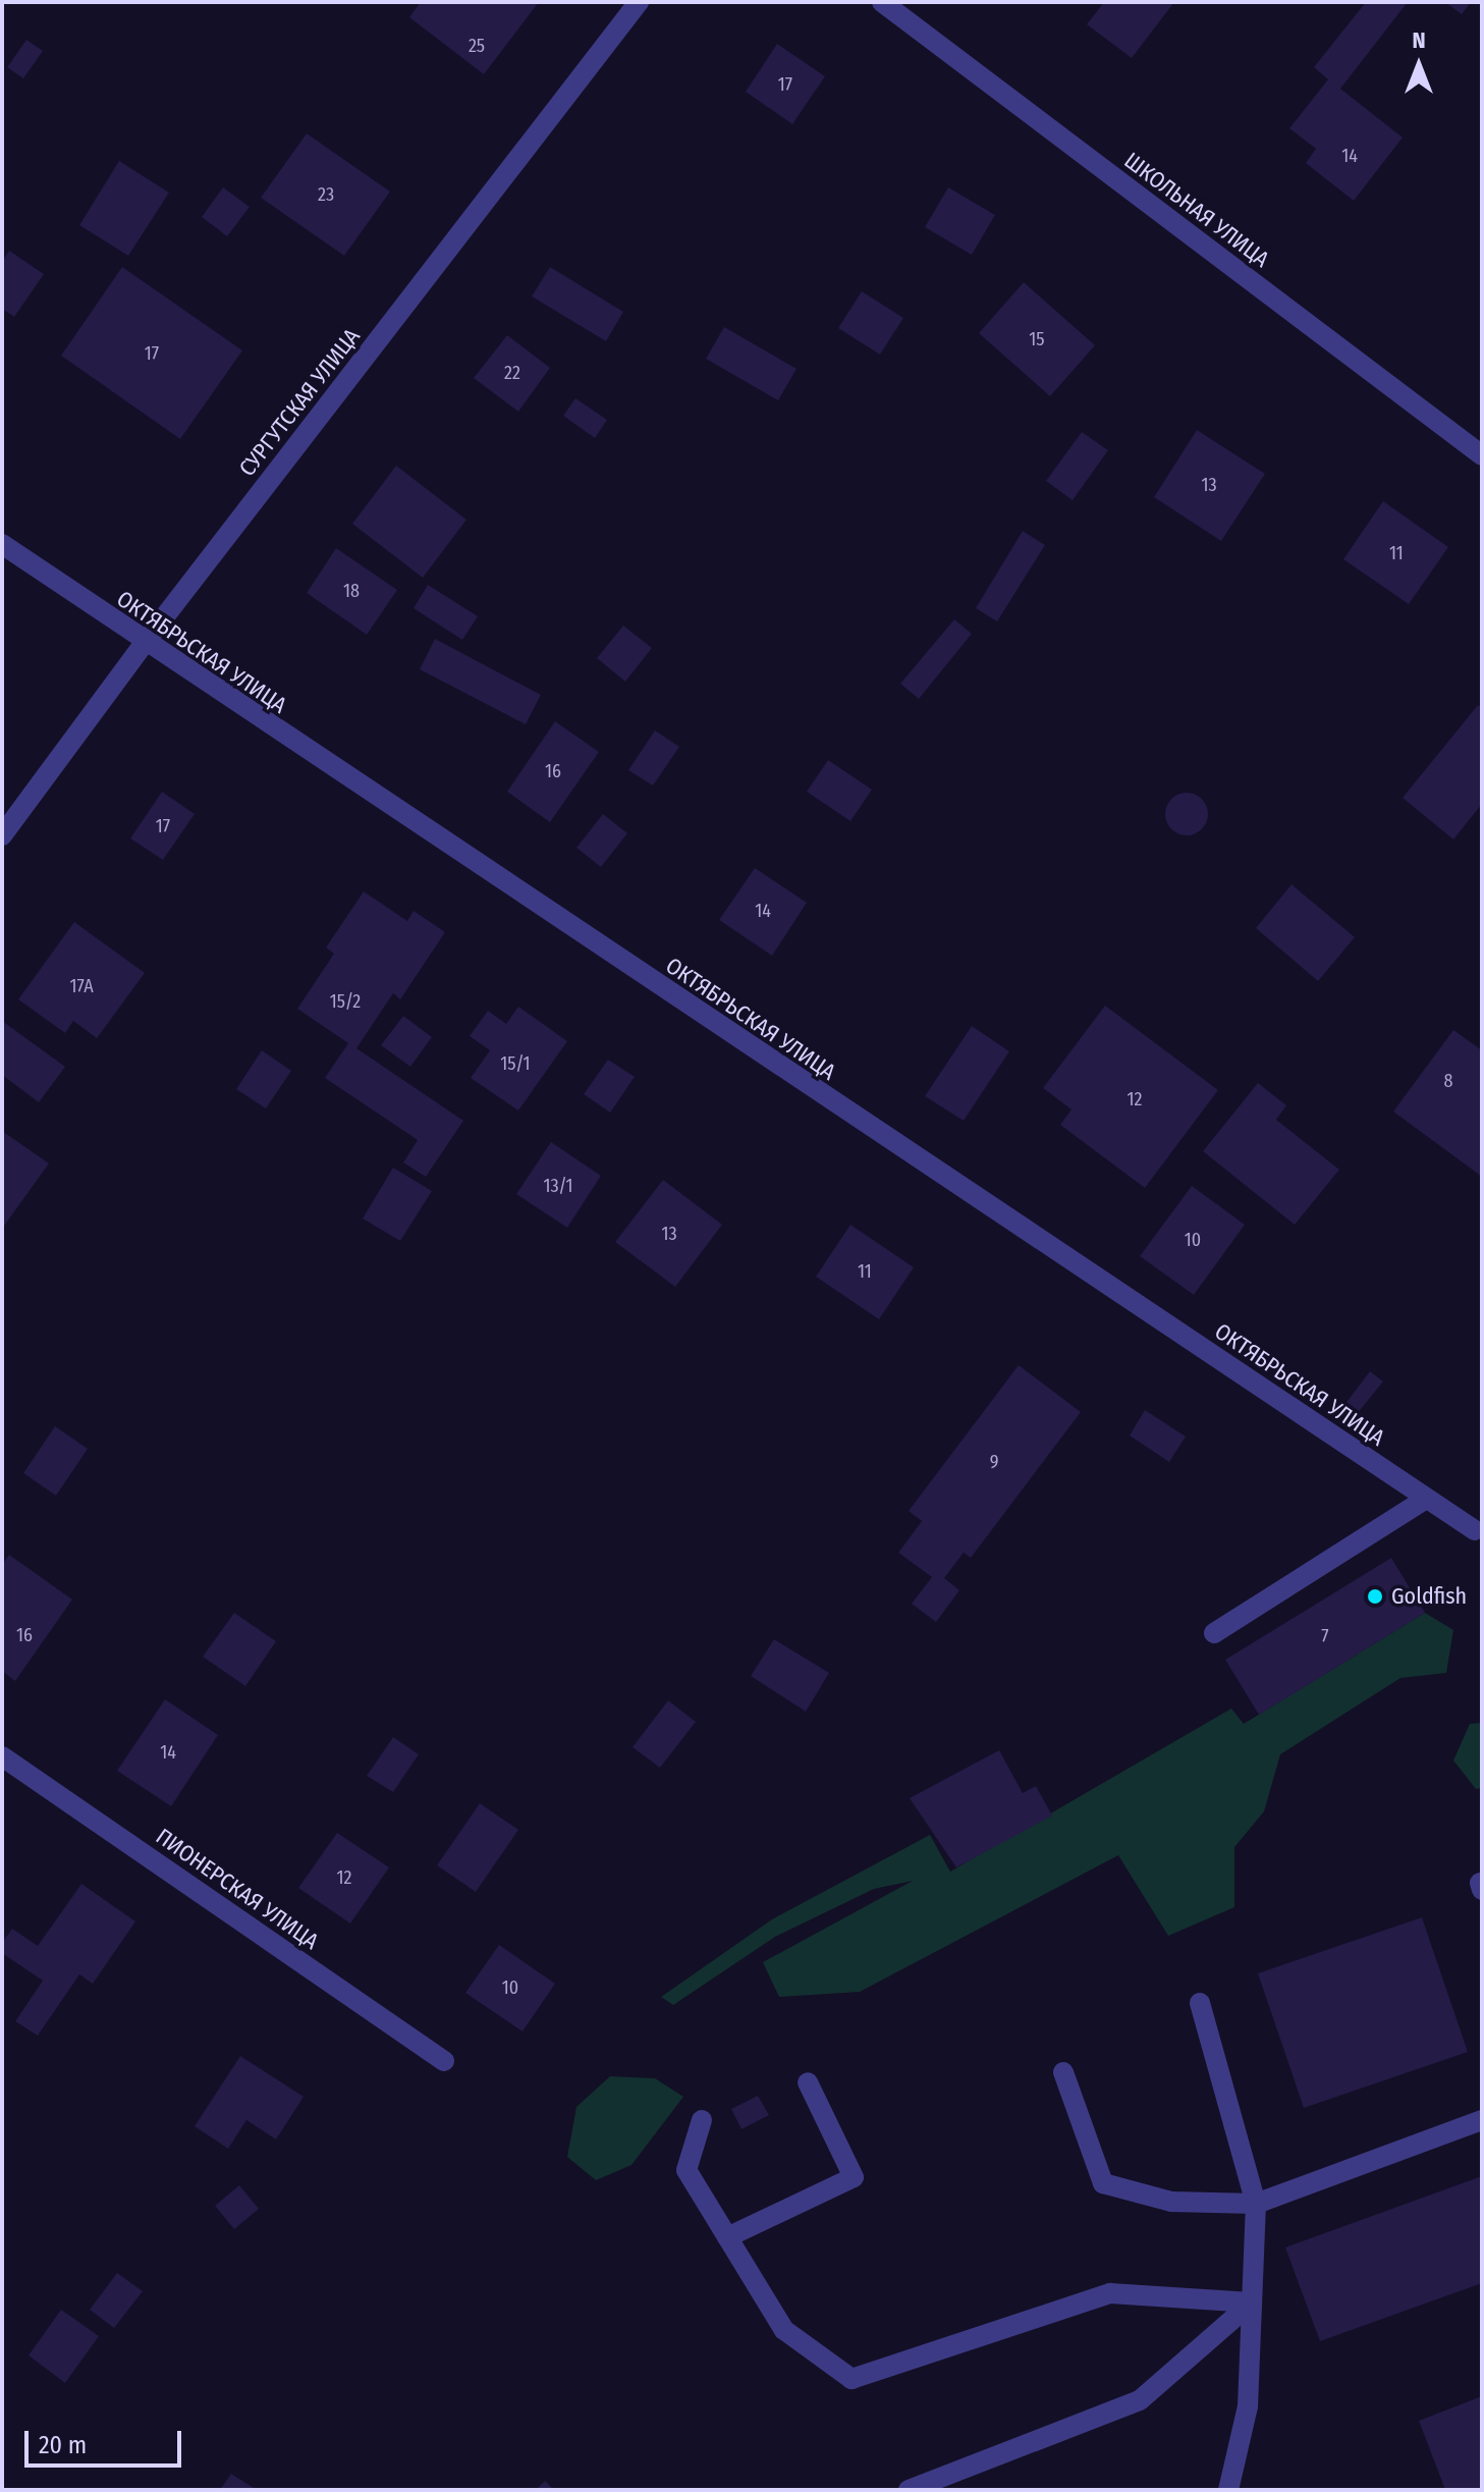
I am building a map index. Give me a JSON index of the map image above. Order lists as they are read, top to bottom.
{
  "streets": {
    "street": [
      "ШКОЛЬНАЯ УЛИЦА",
      "СУРГУТСКАЯ УЛИЦА",
      "ОКТЯБРЬСКАЯ УЛИЦА",
      "ПИОНЕРСКАЯ УЛИЦА"
    ]
  },
  "crossings": [
    ["СУРГУТСКАЯ УЛИЦА", "ОКТЯБРЬСКАЯ УЛИЦА"]
  ],
  "places": ["Goldfish"],
  "house_numbers": [
    "25",
    "17",
    "14",
    "23",
    "15",
    "17",
    "22",
    "13",
    "11",
    "18",
    "16",
    "17",
    "14",
    "17А",
    "15/2",
    "15/1",
    "8",
    "12",
    "13/1",
    "13",
    "10",
    "11",
    "9",
    "16",
    "7",
    "14",
    "12",
    "10"
  ],
  "scale_bar": "20 m",
  "north": "top"
}
